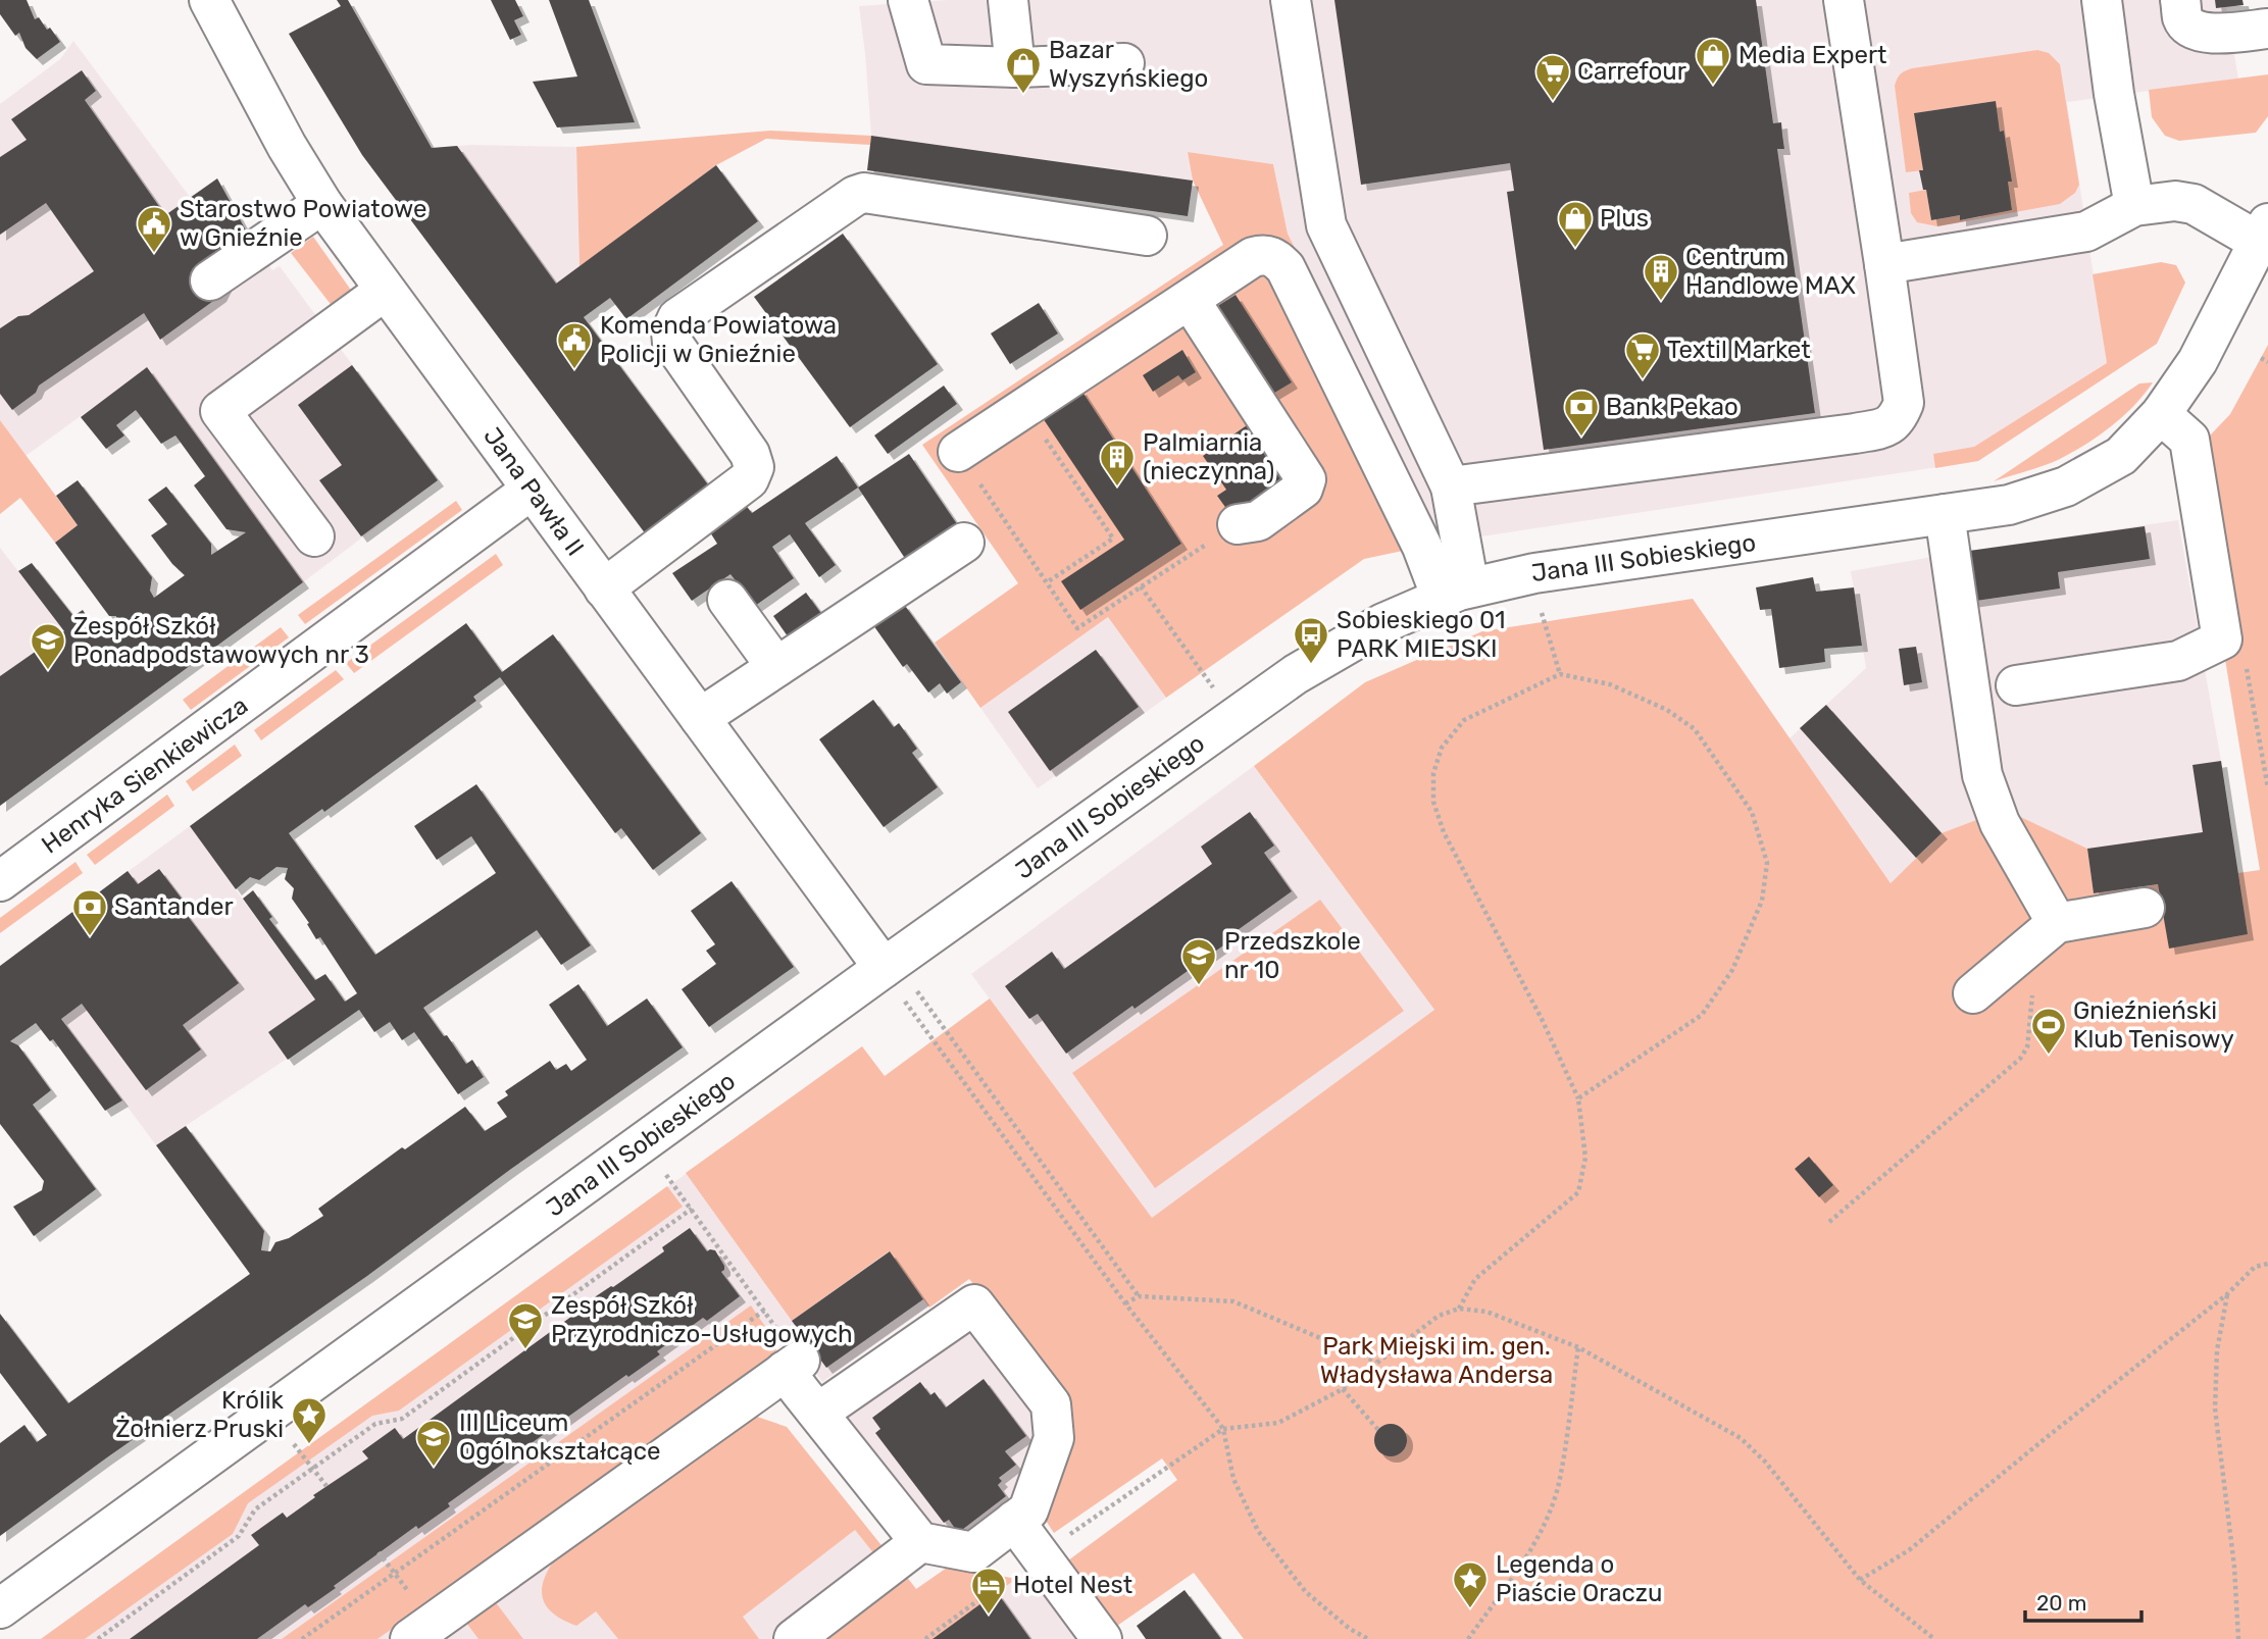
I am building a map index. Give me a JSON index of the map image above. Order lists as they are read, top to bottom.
{
  "streets": {
    "street": ["Jana Pawła II", "Jana III Sobieskiego", "Henryka Sienkiewicza"]
  },
  "crossings": [
    ["Jana Pawła II", "Jana III Sobieskiego"],
    ["Jana Pawła II", "Henryka Sienkiewicza"]
  ],
  "parks": ["Park Miejski im. gen. Władysława Andersa"],
  "places": {
    "shop": ["Media Expert", "Bazar Wyszyńskiego", "Plus"],
    "supermarket": ["Carrefour", "Textil Market"],
    "public building": ["Starostwo Powiatowe w Gnieźnie", "Komenda Powiatowa Policji w Gnieźnie"],
    "building": ["Centrum Handlowe MAX", "Palmiarnia (nieczynna)"],
    "bank": ["Bank Pekao", "Santander"],
    "bus stop": ["Sobieskiego 01 PARK MIEJSKI"],
    "school or university": [
      "Zespół Szkół Ponadpodstawowych nr 3",
      "Przedszkole nr 10",
      "Zespół Szkół Przyrodniczo-Usługowych",
      "III Liceum Ogólnokształcące"
    ],
    "sports": ["Gnieźnieński Klub Tenisowy"],
    "place": ["Królik Żołnierz Pruski", "Legenda o Piaście Oraczu"],
    "hotel": ["Hotel Nest"]
  },
  "scale_bar": "20 m"
}
